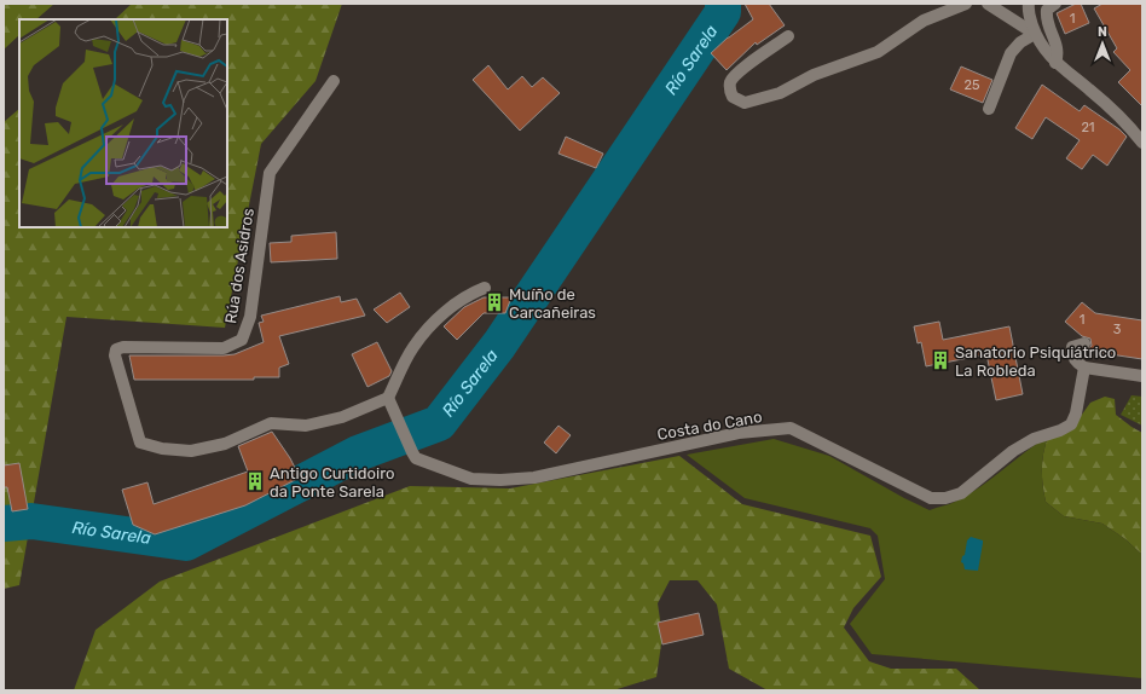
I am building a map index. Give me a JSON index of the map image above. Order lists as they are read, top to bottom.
{
  "streets": {
    "street": ["Rúa dos Asidros", "Costa do Cano"]
  },
  "crossings": [
    ["Rúa dos Asidros", "Costa do Cano"]
  ],
  "water": ["Río Sarela"],
  "places": {
    "building": ["Muíño de Carcañeiras", "Sanatorio Psiquiátrico La Robleda", "Antigo Curtidoiro da Ponte Sarela"]
  },
  "house_numbers": [
    "1",
    "25",
    "21",
    "1",
    "3"
  ],
  "north": "top"
}
